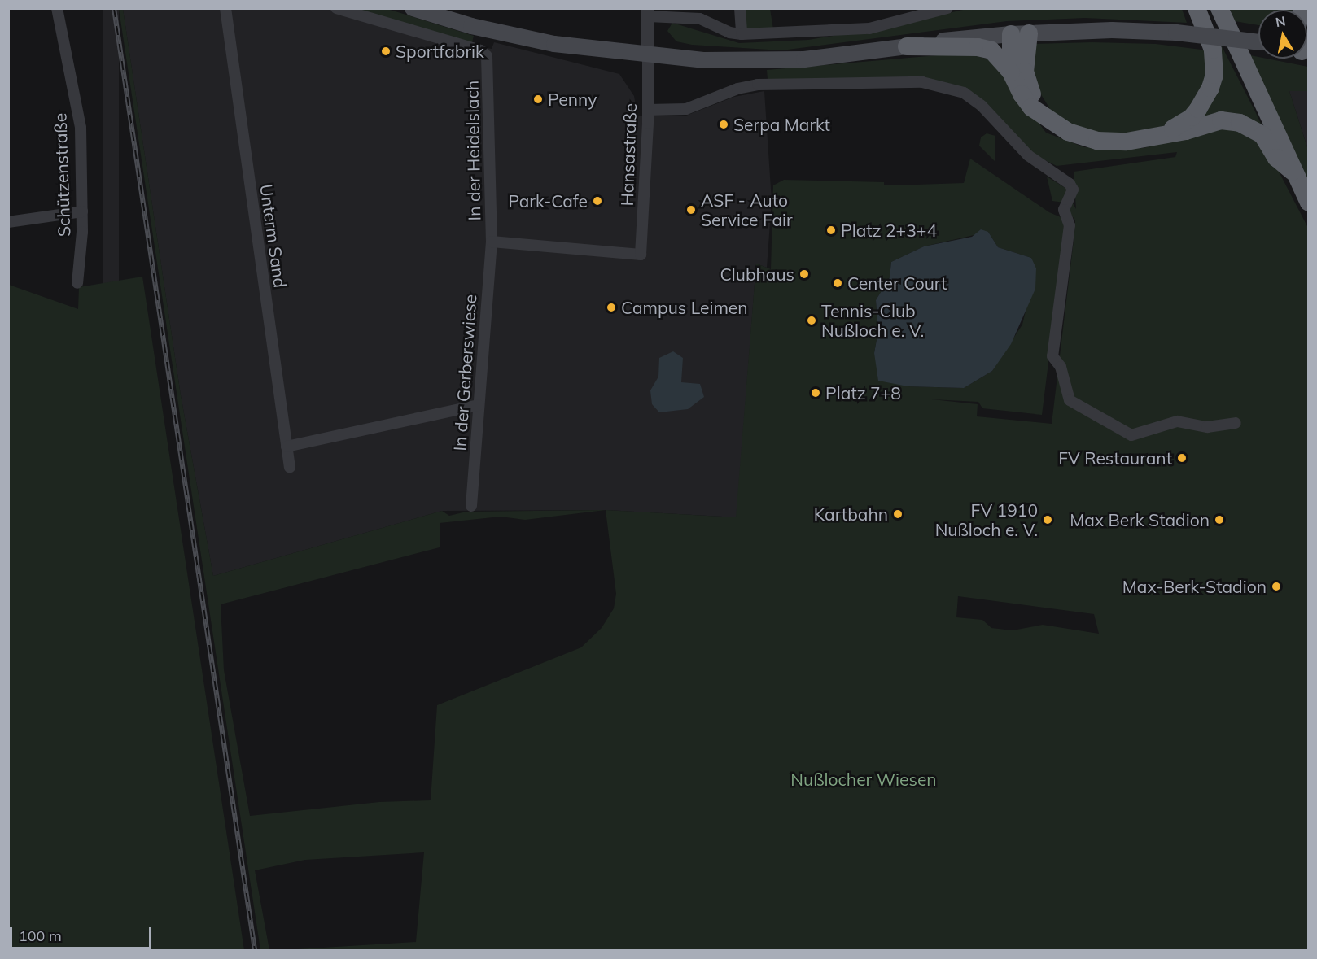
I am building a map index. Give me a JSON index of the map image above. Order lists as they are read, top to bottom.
{
  "streets": {
    "street": [
      "In der Heidelslach",
      "Hansastraße",
      "Schützenstraße",
      "Unterm Sand",
      "In der Gerberswiese"
    ]
  },
  "crossings": [
    ["In der Heidelslach", "Hansastraße"],
    ["In der Heidelslach", "In der Gerberswiese"],
    ["Hansastraße", "In der Gerberswiese"]
  ],
  "parks": ["Nußlocher Wiesen"],
  "places": [
    "Sportfabrik",
    "Penny",
    "Serpa Markt",
    "Park-Cafe",
    "ASF - Auto Service Fair",
    "Platz 2+3+4",
    "Clubhaus",
    "Center Court",
    "Campus Leimen",
    "Tennis-Club Nußloch e. V.",
    "Platz 7+8",
    "FV Restaurant",
    "Kartbahn",
    "FV 1910 Nußloch e. V.",
    "Max Berk Stadion",
    "Max-Berk-Stadion"
  ],
  "scale_bar": "100 m",
  "north": "top"
}
